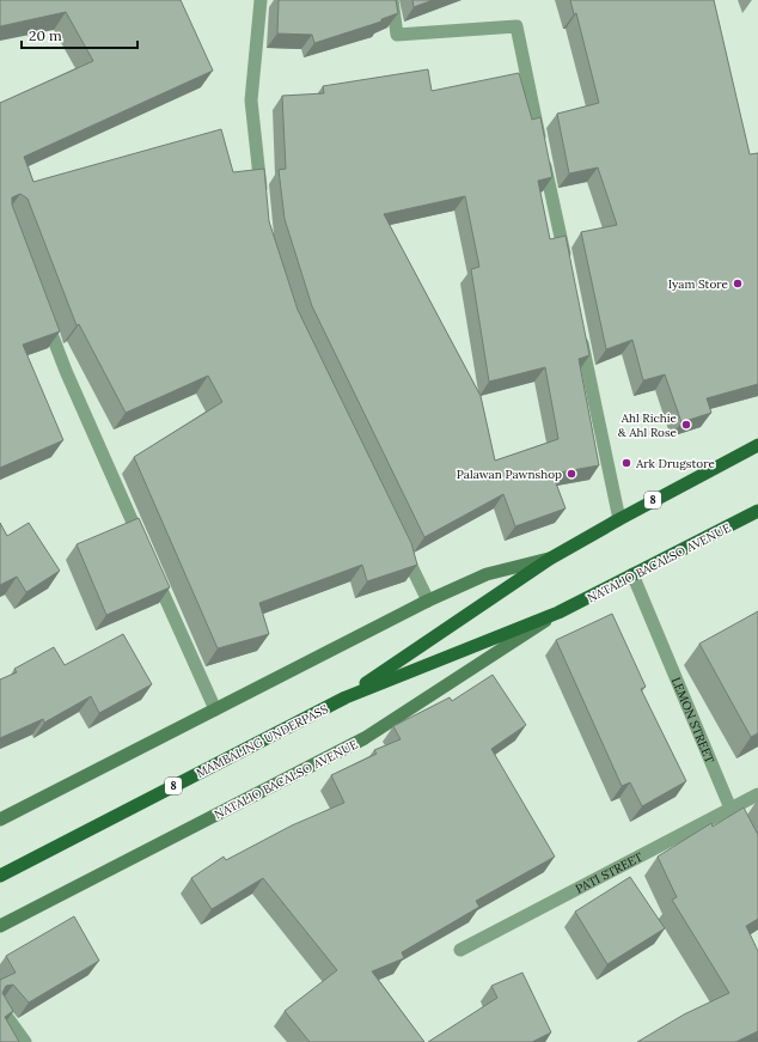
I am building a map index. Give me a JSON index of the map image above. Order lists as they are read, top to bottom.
{
  "streets": {
    "main road": ["8", "NATALIO BACALSO AVENUE", "MAMBALING UNDERPASS"],
    "street": ["LEMON STREET", "PATI STREET"]
  },
  "crossings": [
    ["8", "NATALIO BACALSO AVENUE"],
    ["8", "MAMBALING UNDERPASS"],
    ["NATALIO BACALSO AVENUE", "LEMON STREET"],
    ["NATALIO BACALSO AVENUE", "MAMBALING UNDERPASS"],
    ["LEMON STREET", "PATI STREET"]
  ],
  "places": [
    "Iyam Store",
    "Ahl Richie & Ahl Rose",
    "Ark Drugstore",
    "Palawan Pawnshop"
  ],
  "scale_bar": "20 m"
}
